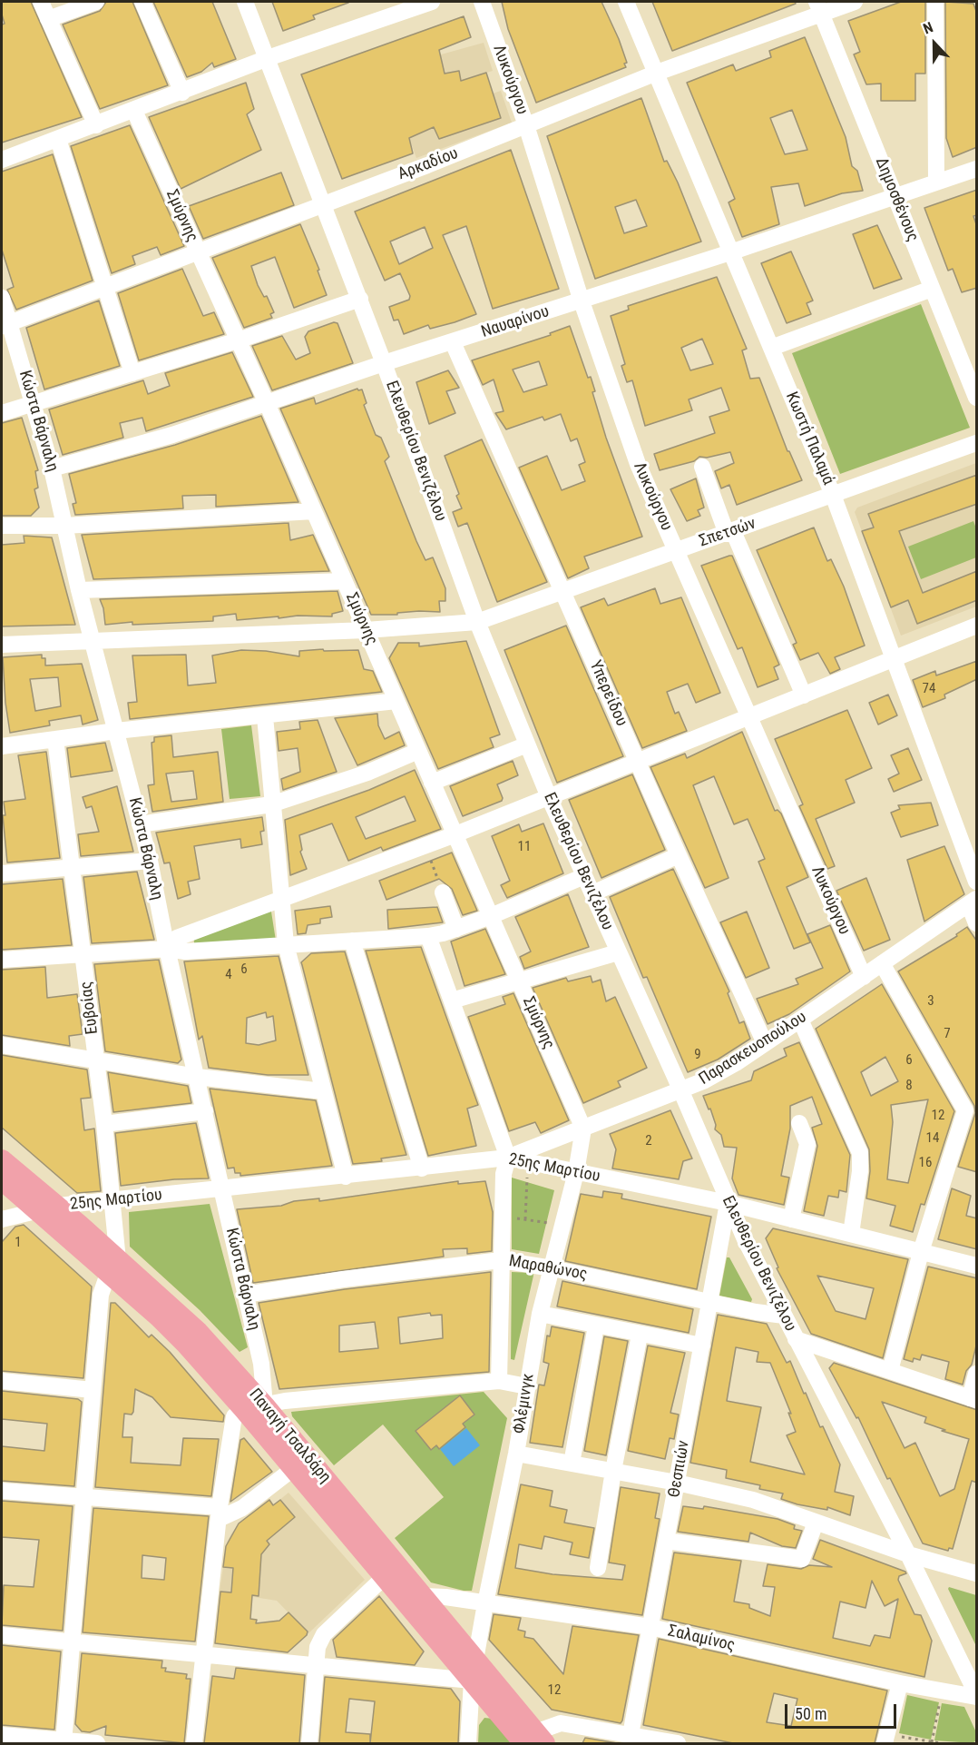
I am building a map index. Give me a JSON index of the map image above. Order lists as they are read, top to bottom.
{
  "streets": {
    "main road": ["Παναγή Τσαλδάρη"],
    "street": [
      "Λυκούργου",
      "Αρκαδίου",
      "Δημοσθένους",
      "Σμύρνης",
      "Ναυαρίνου",
      "Κώστα Βάρναλη",
      "Κωστή Παλαμά",
      "Ελευθερίου Βενιζέλου",
      "Σπετσών",
      "Υπερείδου",
      "Ευβοίας",
      "Παρασκευοπούλου",
      "25ης Μαρτίου",
      "Μαραθώνος",
      "Φλέμινγκ",
      "Θεσπιών",
      "Σαλαμίνος"
    ]
  },
  "crossings": [
    ["Λυκούργου", "Αρκαδίου"],
    ["Λυκούργου", "Ναυαρίνου"],
    ["Λυκούργου", "Σπετσών"],
    ["Λυκούργου", "Παρασκευοπούλου"],
    ["Αρκαδίου", "Δημοσθένους"],
    ["Αρκαδίου", "Σμύρνης"],
    ["Αρκαδίου", "Κώστα Βάρναλη"],
    ["Αρκαδίου", "Κωστή Παλαμά"],
    ["Αρκαδίου", "Ελευθερίου Βενιζέλου"],
    ["Δημοσθένους", "Ναυαρίνου"],
    ["Σμύρνης", "Ναυαρίνου"],
    ["Σμύρνης", "Σπετσών"],
    ["Σμύρνης", "Παρασκευοπούλου"],
    ["Σμύρνης", "Φλέμινγκ"],
    ["Ναυαρίνου", "Κώστα Βάρναλη"],
    ["Ναυαρίνου", "Κωστή Παλαμά"],
    ["Ναυαρίνου", "Ελευθερίου Βενιζέλου"],
    ["Ναυαρίνου", "Υπερείδου"],
    ["Κώστα Βάρναλη", "Σπετσών"],
    ["Κώστα Βάρναλη", "25ης Μαρτίου"],
    ["Κώστα Βάρναλη", "Μαραθώνος"],
    ["Κώστα Βάρναλη", "Παναγή Τσαλδάρη"],
    ["Κωστή Παλαμά", "Σπετσών"],
    ["Ελευθερίου Βενιζέλου", "Σπετσών"],
    ["Ελευθερίου Βενιζέλου", "Παρασκευοπούλου"],
    ["Ελευθερίου Βενιζέλου", "25ης Μαρτίου"],
    ["Ελευθερίου Βενιζέλου", "Μαραθώνος"],
    ["Ελευθερίου Βενιζέλου", "Θεσπιών"],
    ["Ελευθερίου Βενιζέλου", "Σαλαμίνος"],
    ["Σπετσών", "Υπερείδου"],
    ["Υπερείδου", "Παρασκευοπούλου"],
    ["Ευβοίας", "25ης Μαρτίου"],
    ["Ευβοίας", "Παναγή Τσαλδάρη"],
    ["Παρασκευοπούλου", "25ης Μαρτίου"],
    ["Παρασκευοπούλου", "Φλέμινγκ"],
    ["25ης Μαρτίου", "Φλέμινγκ"],
    ["25ης Μαρτίου", "Παναγή Τσαλδάρη"],
    ["25ης Μαρτίου", "Θεσπιών"],
    ["Μαραθώνος", "Φλέμινγκ"],
    ["Μαραθώνος", "Θεσπιών"],
    ["Φλέμινγκ", "Παναγή Τσαλδάρη"],
    ["Φλέμινγκ", "Σαλαμίνος"],
    ["Παναγή Τσαλδάρη", "Σαλαμίνος"],
    ["Θεσπιών", "Σαλαμίνος"]
  ],
  "house_numbers": [
    "74",
    "11",
    "6",
    "4",
    "3",
    "7",
    "9",
    "6",
    "8",
    "12",
    "14",
    "2",
    "16",
    "1",
    "12"
  ],
  "scale_bar": "50 m",
  "north": "top"
}
